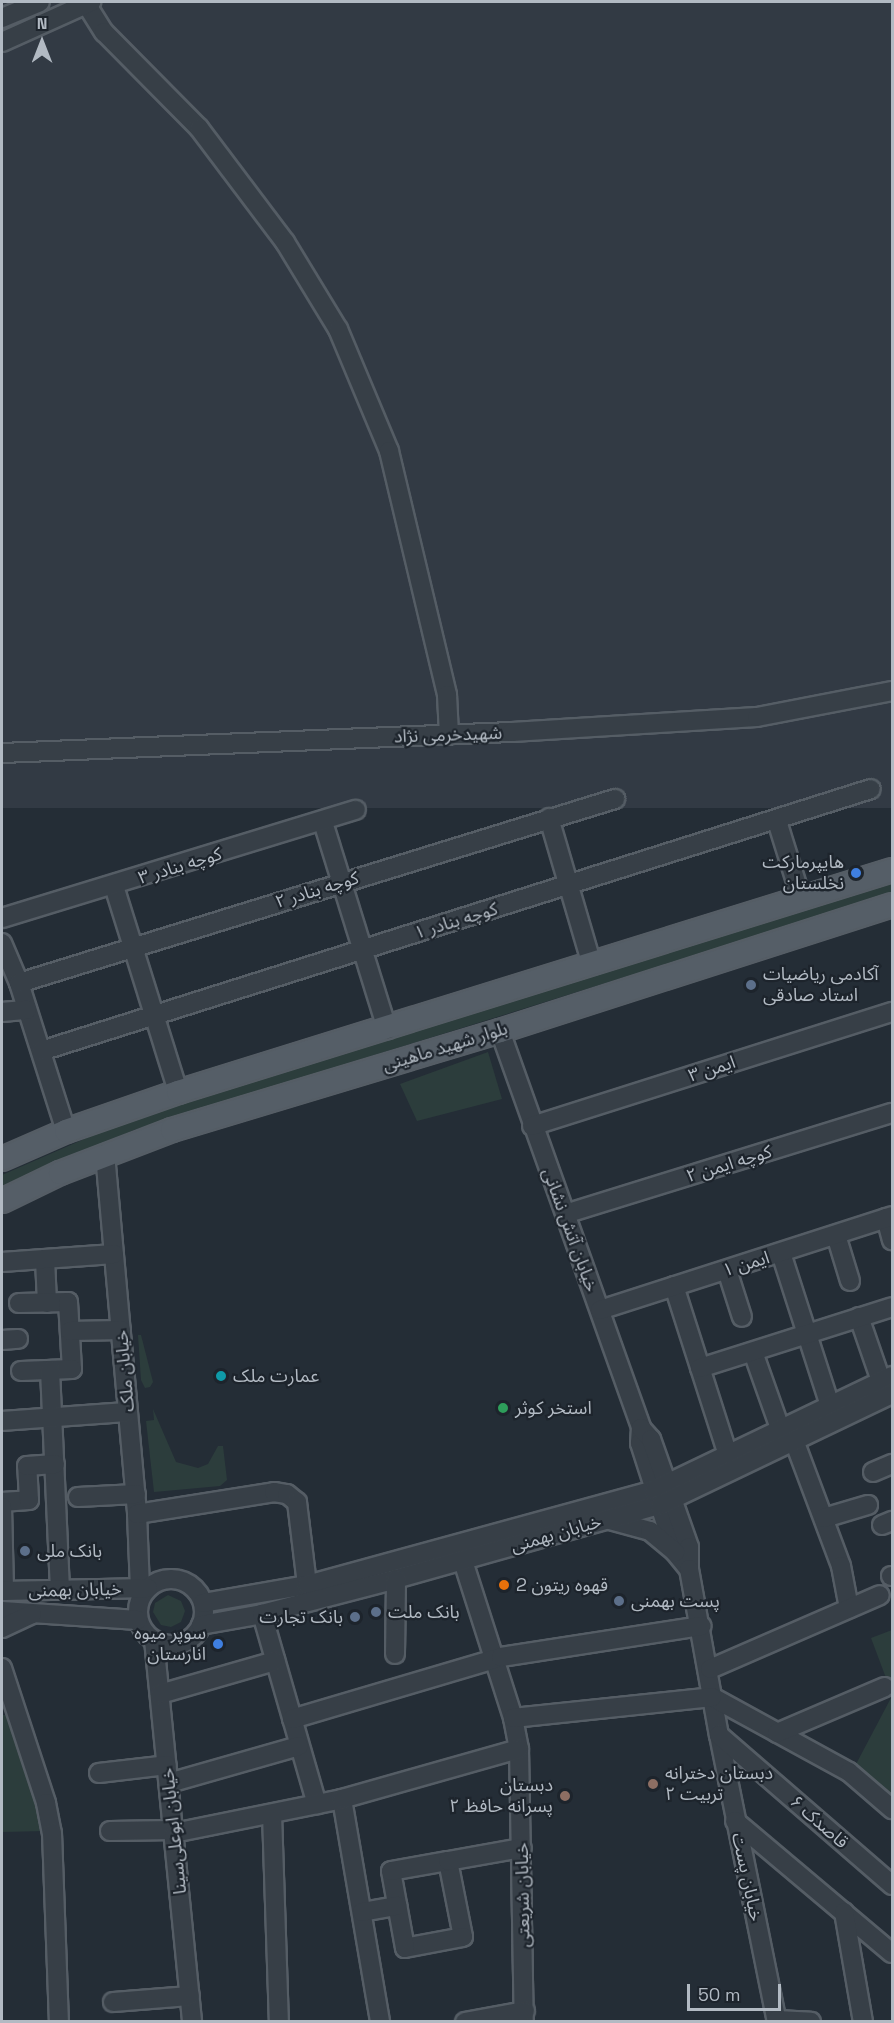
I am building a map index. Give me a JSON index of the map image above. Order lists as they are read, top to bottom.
{
  "streets": {
    "main road": ["بلوار شهید ماهینی"],
    "street": [
      "شهیدخرمی نژاد",
      "کوچه بنادر ۳",
      "کوچه بنادر ۲",
      "کوچه بنادر ۱",
      "ایمن ۳",
      "کوچه ایمن ۲",
      "خیابان آتش نشانی",
      "ایمن ۱",
      "خیابان ملک",
      "خیابان بهمنی",
      "قاصدک ۶",
      "خیابان ابوعلی‌سینا",
      "خیابان پست",
      "خیابان شریعتی"
    ]
  },
  "crossings": [
    ["بلوار شهید ماهینی", "خیابان آتش نشانی"],
    ["بلوار شهید ماهینی", "خیابان ملک"],
    ["ایمن ۳", "خیابان آتش نشانی"],
    ["کوچه ایمن ۲", "خیابان آتش نشانی"],
    ["خیابان آتش نشانی", "ایمن ۱"],
    ["خیابان آتش نشانی", "خیابان بهمنی"],
    ["خیابان ملک", "خیابان بهمنی"],
    ["خیابان ملک", "خیابان ابوعلی‌سینا"],
    ["خیابان بهمنی", "خیابان ابوعلی‌سینا"],
    ["خیابان بهمنی", "خیابان شریعتی"],
    ["قاصدک ۶", "خیابان پست"]
  ],
  "places": [
    "هایپرمارکت نخلستان",
    "آکادمی ریاضیات استاد صادقی",
    "عمارت ملک",
    "استخر کوثر",
    "بانک ملی",
    "قهوه ریتون 2",
    "پست بهمنی",
    "بانک ملت",
    "بانک تجارت",
    "سوپر میوه انارستان",
    "دبستان دخترانه تربیت ۲",
    "دبستان پسرانه حافظ ۲"
  ],
  "scale_bar": "50 m",
  "north": "top"
}
